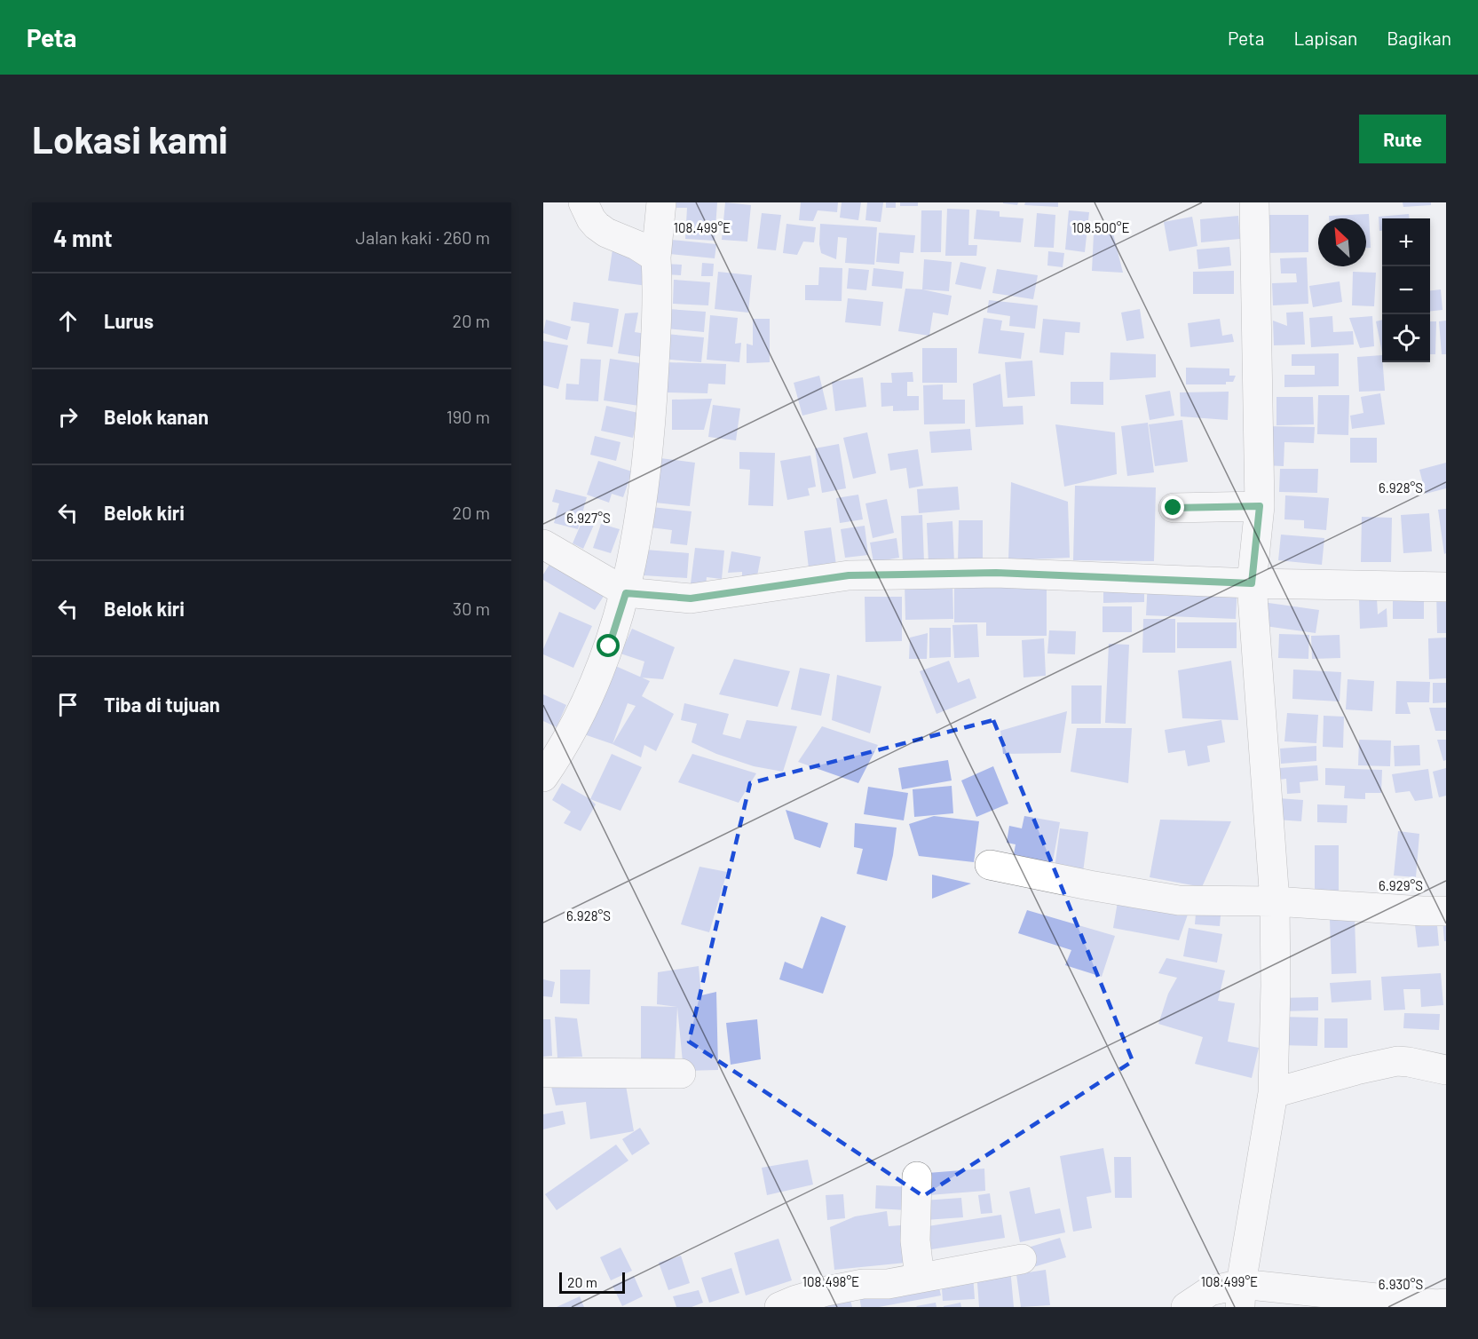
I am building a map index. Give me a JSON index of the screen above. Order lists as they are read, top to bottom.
{
  "scale_bar": "20 m",
  "north": "top left",
  "page": {
    "header": "Peta",
    "nav": ["Peta", "Lapisan", "Bagikan"],
    "buttons": "Rute",
    "title": "Lokasi kami",
    "heading": ["4 mnt", "Jalan kaki · 260 m"],
    "map_buttons": ["+", "−"],
    "list": [
      ["Lurus", "20 m"],
      ["Belok kanan", "190 m"],
      ["Belok kiri", "20 m"],
      ["Belok kiri", "30 m"],
      "Tiba di tujuan"
    ],
    "scale": "20 m"
  },
  "coordinates": [
    "108.499°E",
    "108.500°E",
    "6.928°S",
    "6.927°S",
    "6.929°S",
    "108.498°E",
    "6.930°S"
  ]
}
